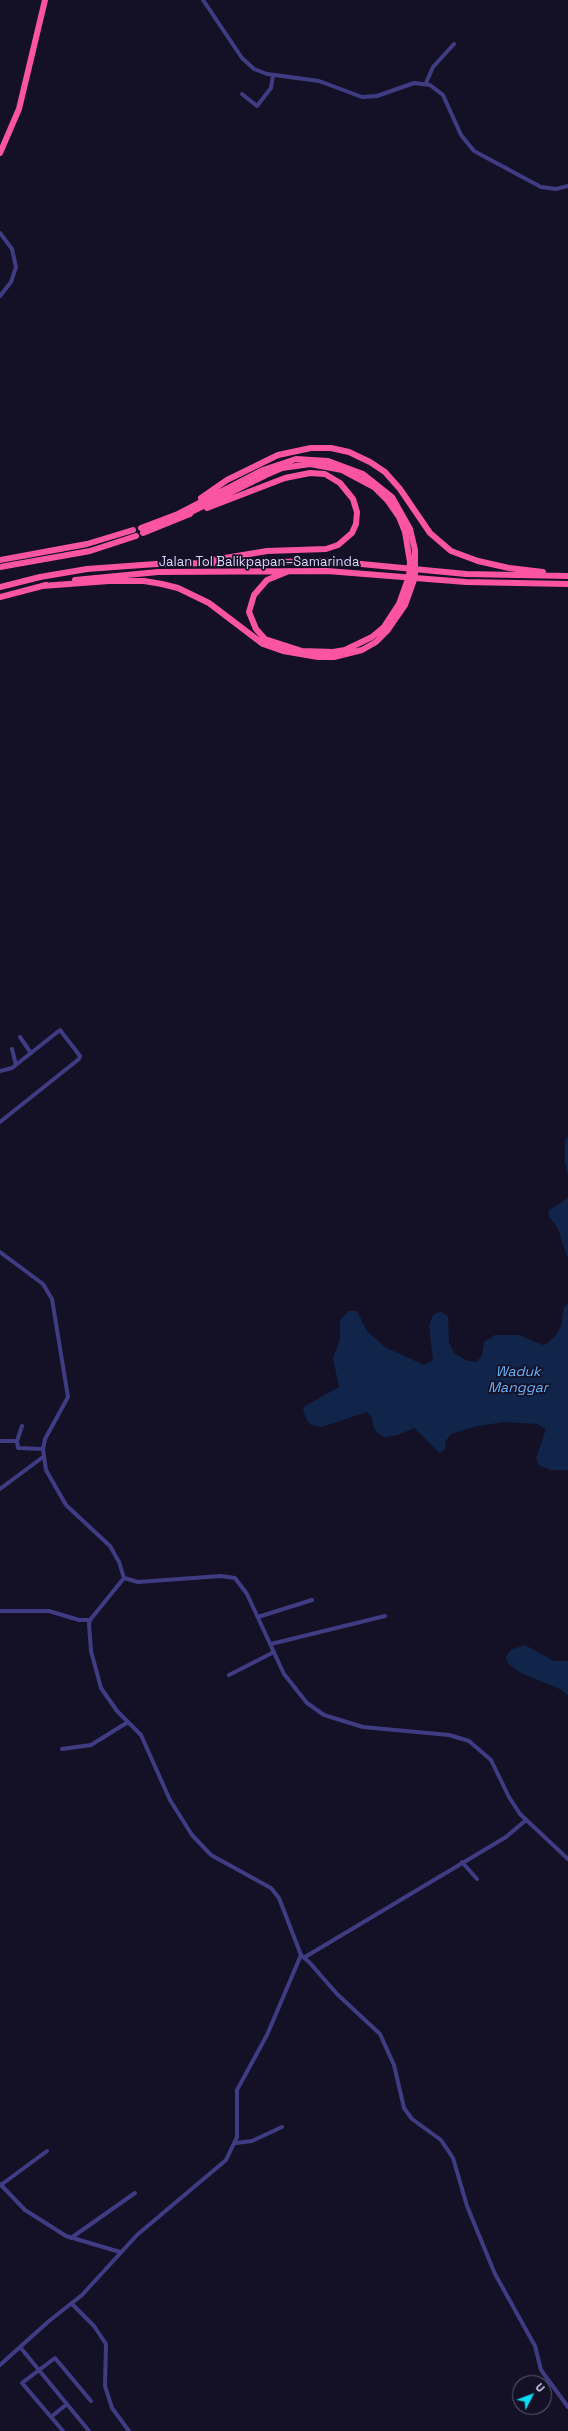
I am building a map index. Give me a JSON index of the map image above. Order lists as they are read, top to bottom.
{
  "streets": {
    "highway": ["Jalan Tol Balikpapan–Samarinda"]
  },
  "water": ["Waduk Manggar"],
  "north": "top right"
}
